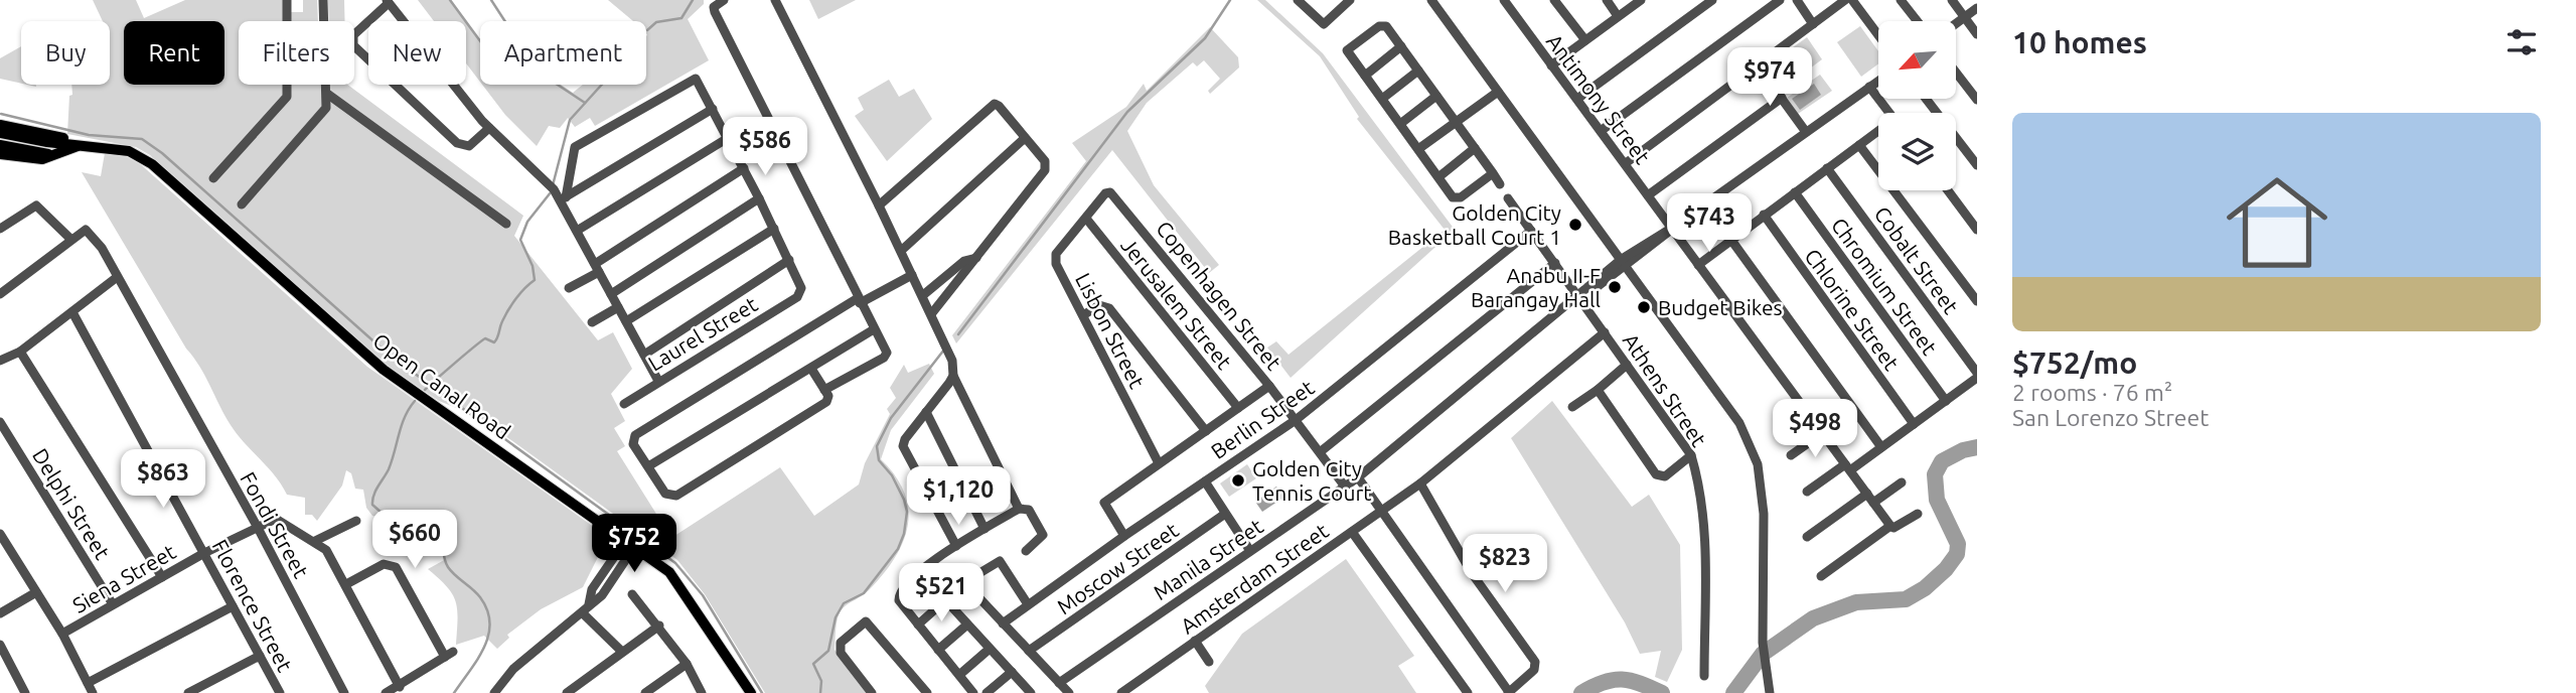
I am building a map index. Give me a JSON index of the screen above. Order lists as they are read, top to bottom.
{
  "streets": {
    "main road": ["Open Canal Road"],
    "street": [
      "Antimony Street",
      "Cobalt Street",
      "Chromium Street",
      "Copenhagen Street",
      "Jerusalem Street",
      "Chlorine Street",
      "Lisbon Street",
      "Laurel Street",
      "Athens Street",
      "Berlin Street",
      "Delphi Street",
      "Fondi Street",
      "Manila Street",
      "Moscow Street",
      "Siena Street",
      "Amsterdam Street",
      "Florence Street"
    ]
  },
  "crossings": [
    ["Antimony Street", "Manila Street"],
    ["Copenhagen Street", "Jerusalem Street"],
    ["Copenhagen Street", "Lisbon Street"],
    ["Copenhagen Street", "Berlin Street"],
    ["Copenhagen Street", "Manila Street"],
    ["Jerusalem Street", "Lisbon Street"],
    ["Athens Street", "Berlin Street"],
    ["Athens Street", "Manila Street"],
    ["Athens Street", "Amsterdam Street"],
    ["Delphi Street", "Siena Street"],
    ["Fondi Street", "Siena Street"],
    ["Siena Street", "Florence Street"]
  ],
  "places": [
    "Golden City Basketball Court 1",
    "Anabu II-F Barangay Hall",
    "Budget Bikes",
    "Golden City Tennis Court"
  ],
  "north": "bottom left",
  "page": {
    "heading": "10 homes",
    "chip": [
      "Buy",
      "Rent",
      "Filters",
      "New",
      "Apartment"
    ],
    "price": [
      "$974",
      "$586",
      "$743",
      "$498",
      "$863",
      "$1,120",
      "$660",
      "$752",
      "$823",
      "$521"
    ],
    "list": [
      {
        "name": "$752/mo",
        "note": "2 rooms · 76 m² · San Lorenzo Street"
      }
    ]
  }
}
